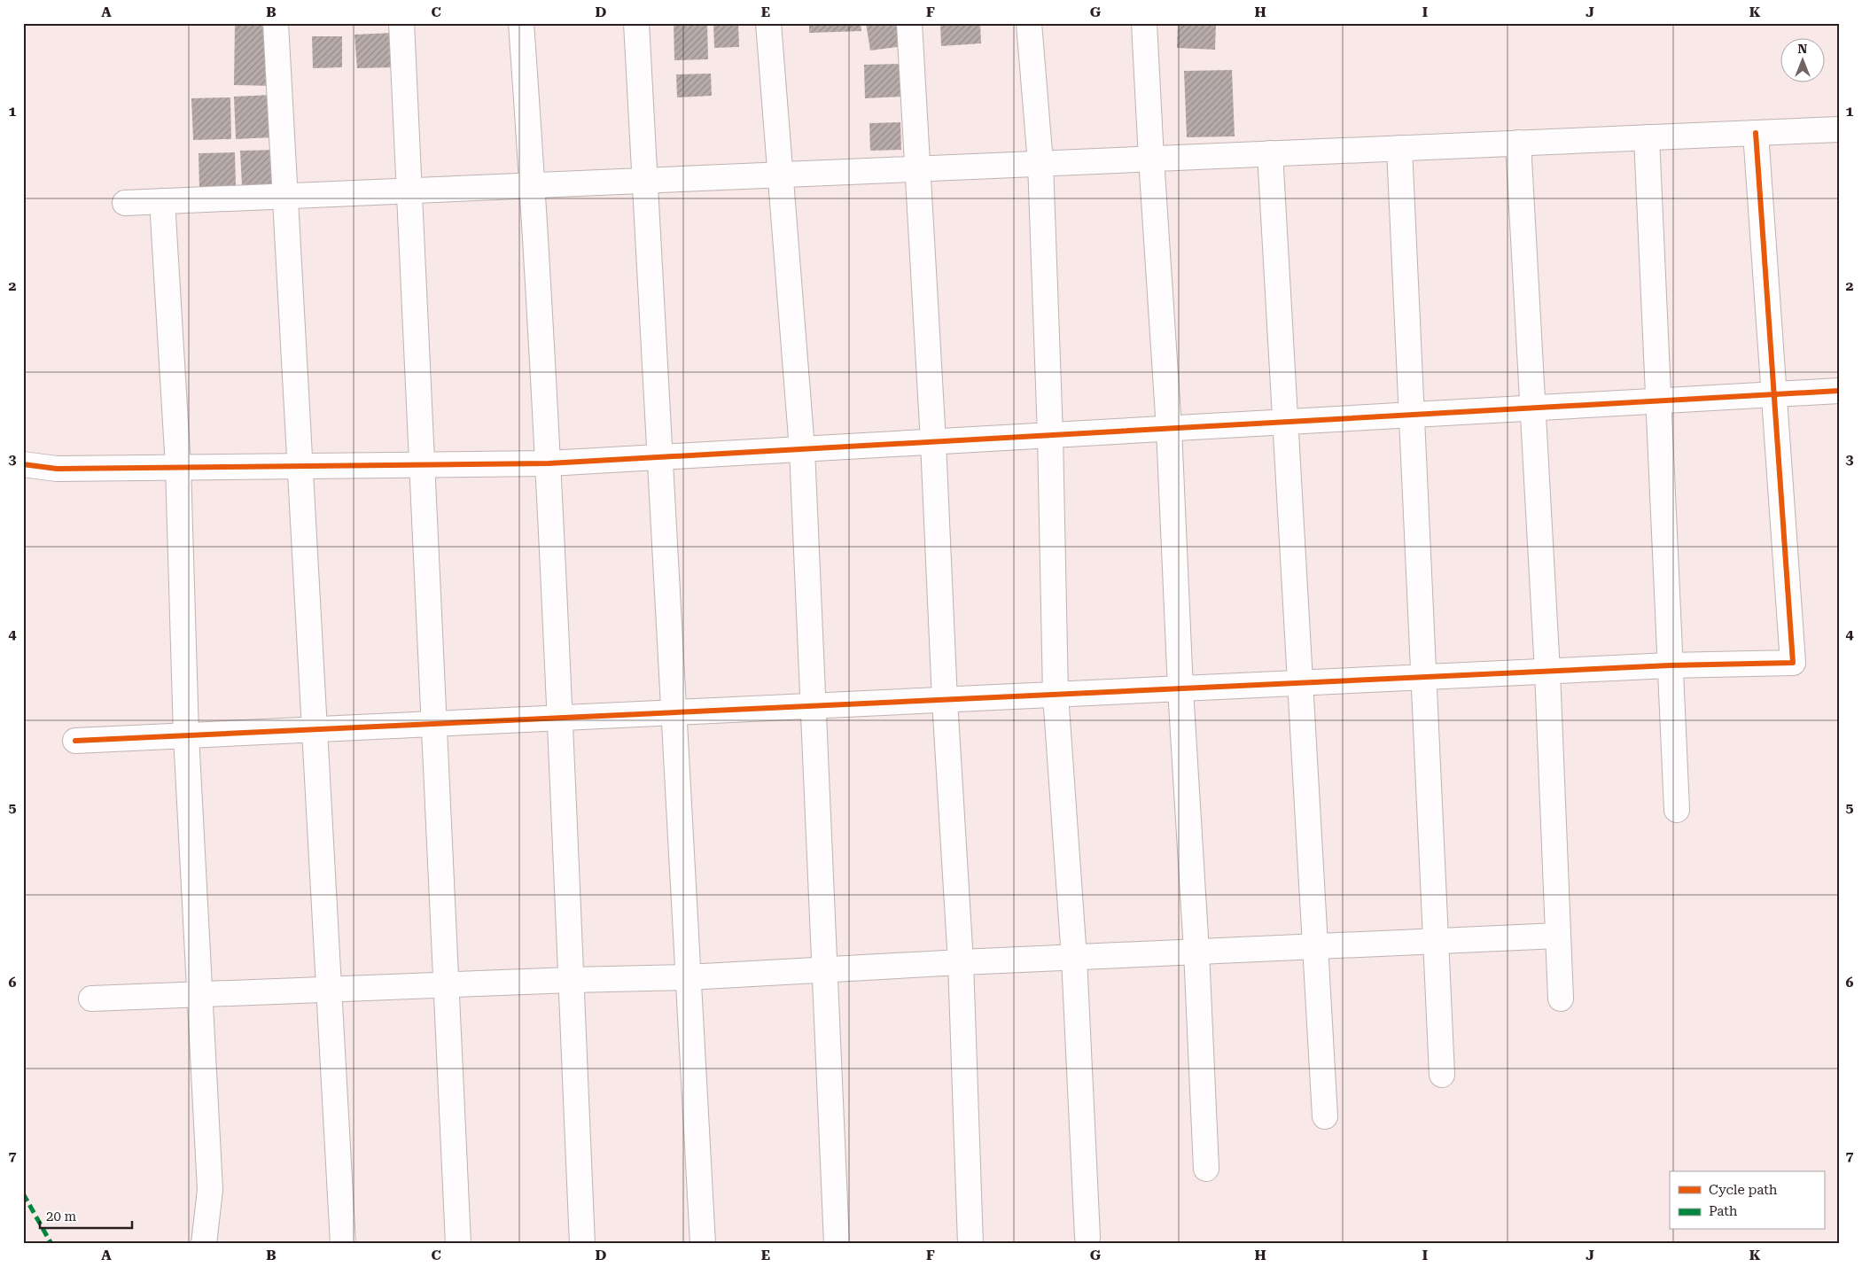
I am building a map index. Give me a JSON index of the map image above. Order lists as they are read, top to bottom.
{
  "legend": ["Cycle path", "Path"],
  "scale_bar": "20 m",
  "north": "top",
  "grid": {
    "columns": [
      "A",
      "B",
      "C",
      "D",
      "E",
      "F",
      "G",
      "H",
      "I",
      "J",
      "K"
    ],
    "rows": [
      "1",
      "2",
      "3",
      "4",
      "5",
      "6",
      "7"
    ]
  }
}
